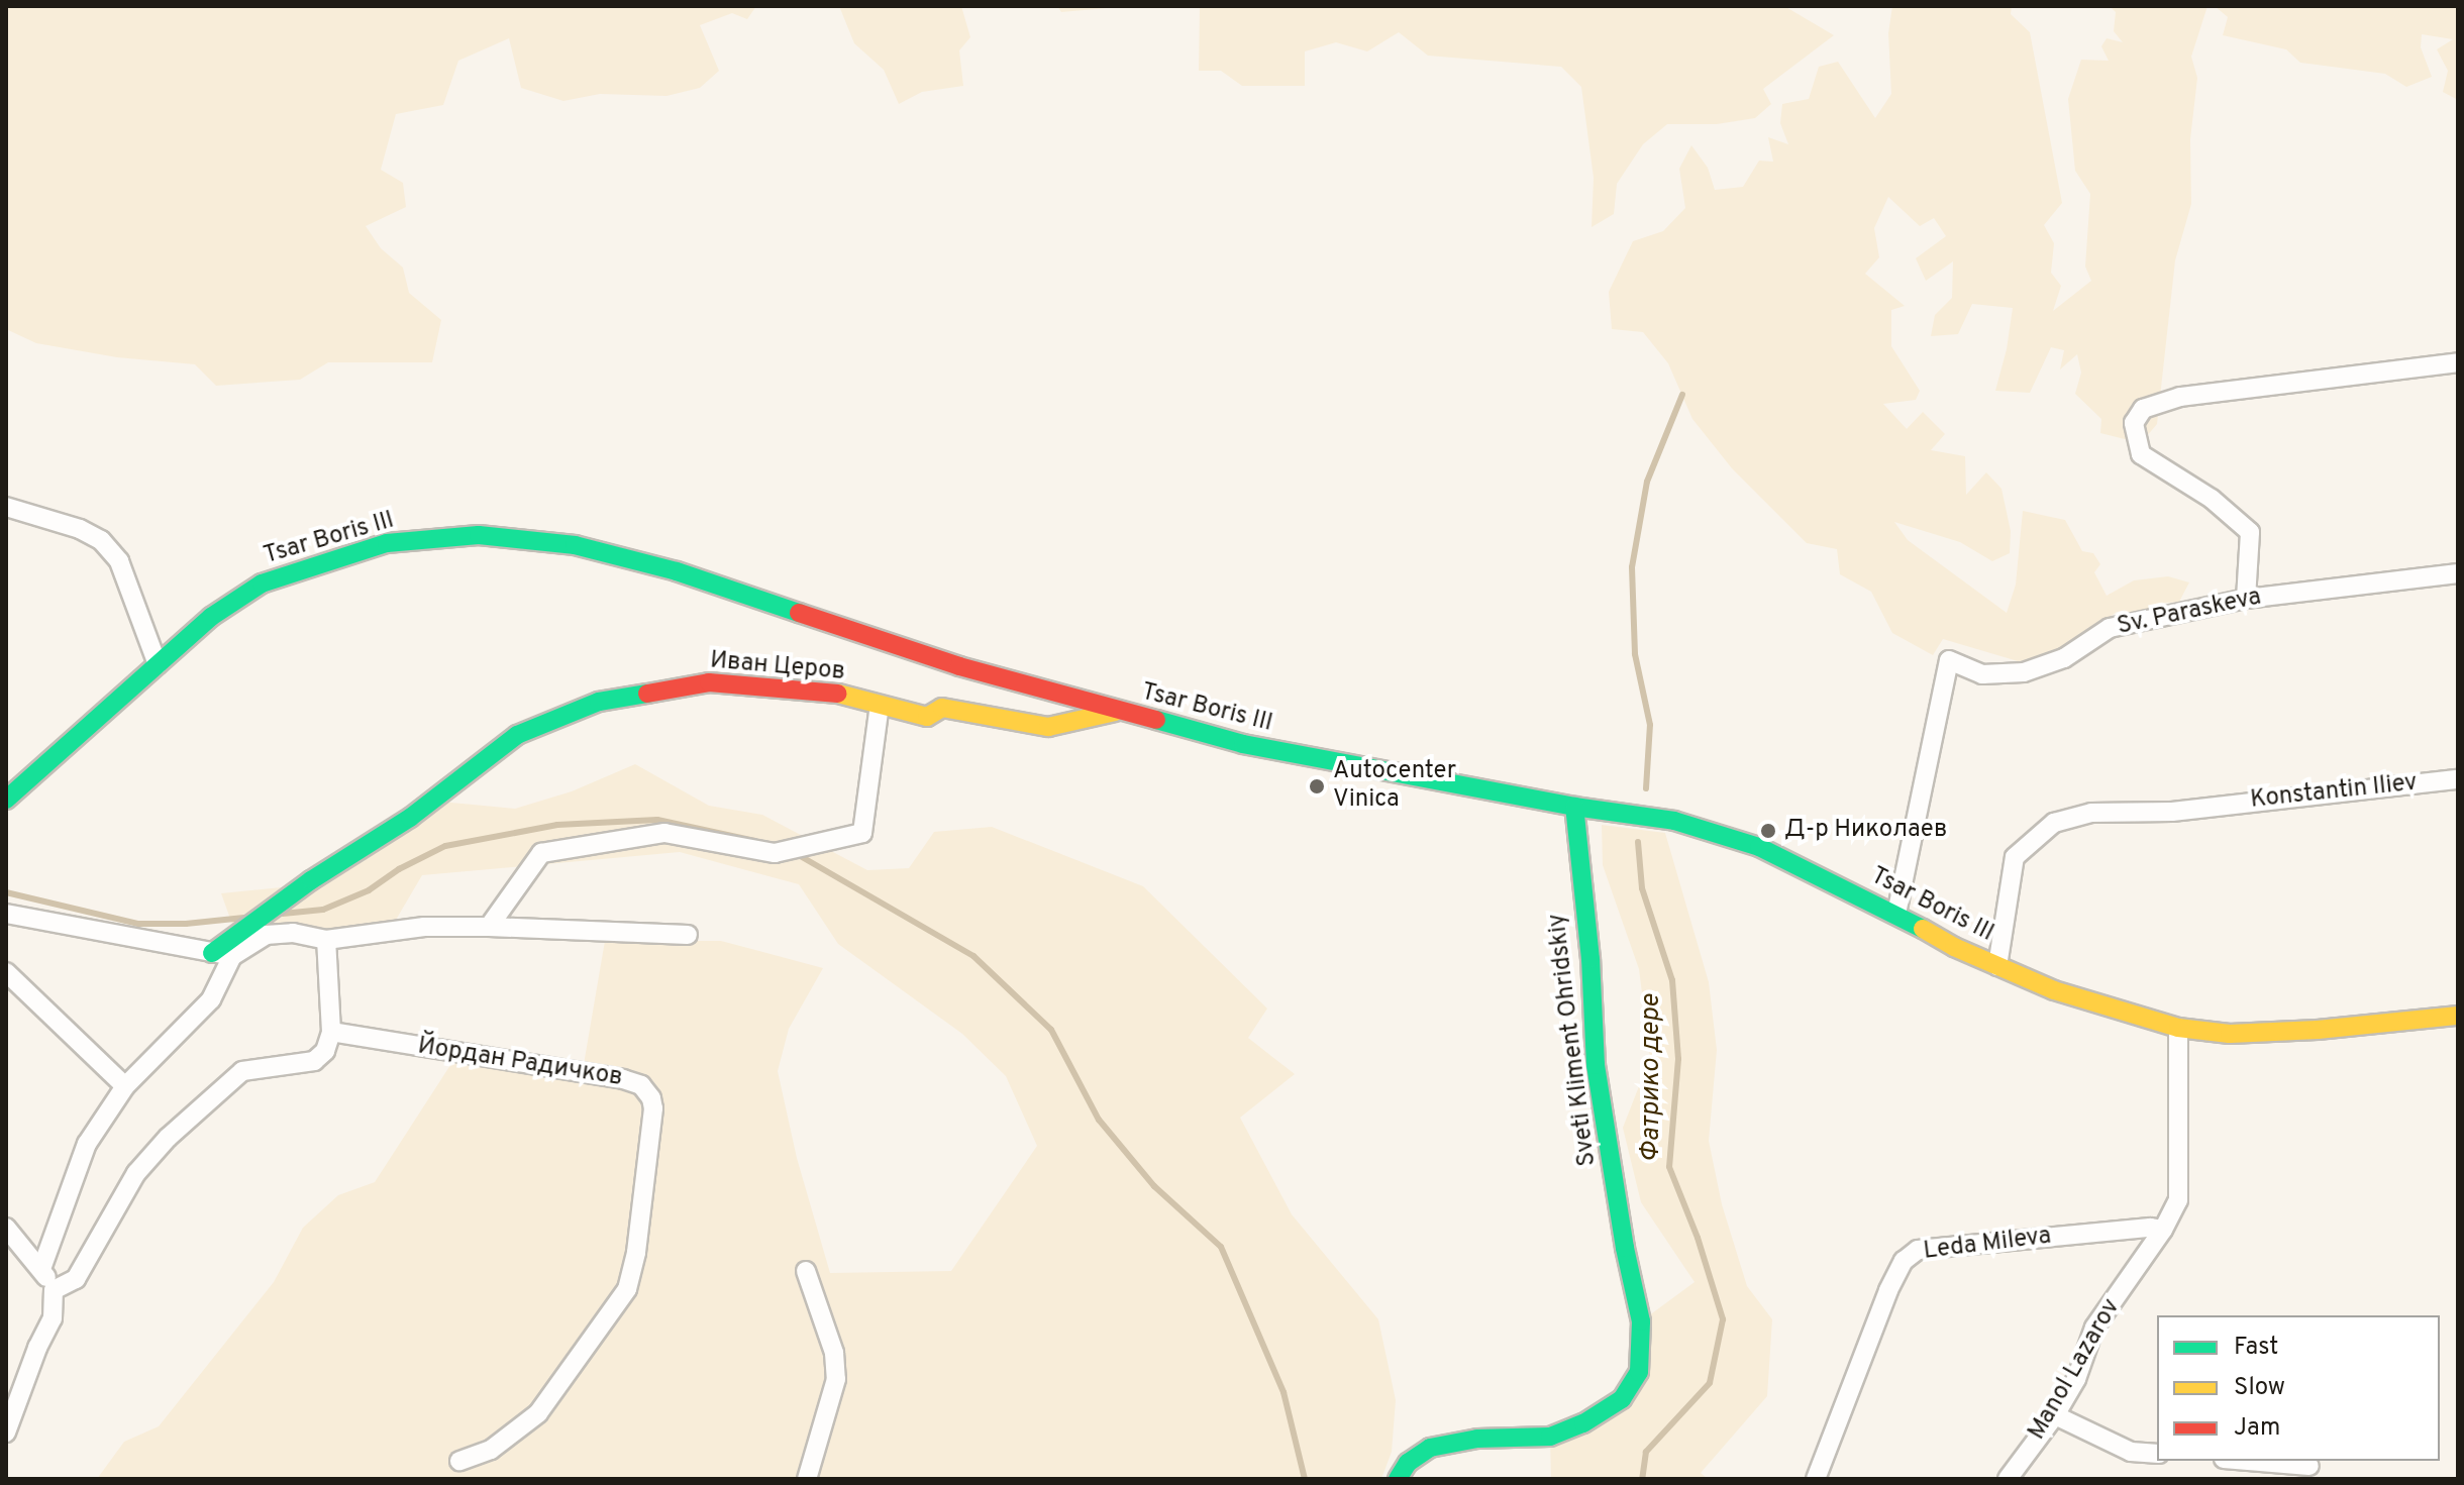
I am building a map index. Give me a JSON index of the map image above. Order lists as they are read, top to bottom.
{
  "streets": {
    "street": [
      "Tsar Boris III",
      "Sv. Paraskeva",
      "Иван Церов",
      "Konstantin Iliev",
      "Sveti Kliment Ohridskiy",
      "Йордан Радичков",
      "Leda Mileva",
      "Manol Lazarov"
    ]
  },
  "crossings": [
    ["Tsar Boris III", "Sv. Paraskeva"],
    ["Tsar Boris III", "Иван Церов"],
    ["Tsar Boris III", "Konstantin Iliev"],
    ["Tsar Boris III", "Sveti Kliment Ohridskiy"],
    ["Tsar Boris III", "Manol Lazarov"],
    ["Leda Mileva", "Manol Lazarov"]
  ],
  "water": ["Фатрико дере"],
  "places": ["Autocenter Vinica", "Д-р Николаев"],
  "legend": ["Fast", "Slow", "Jam"]
}
